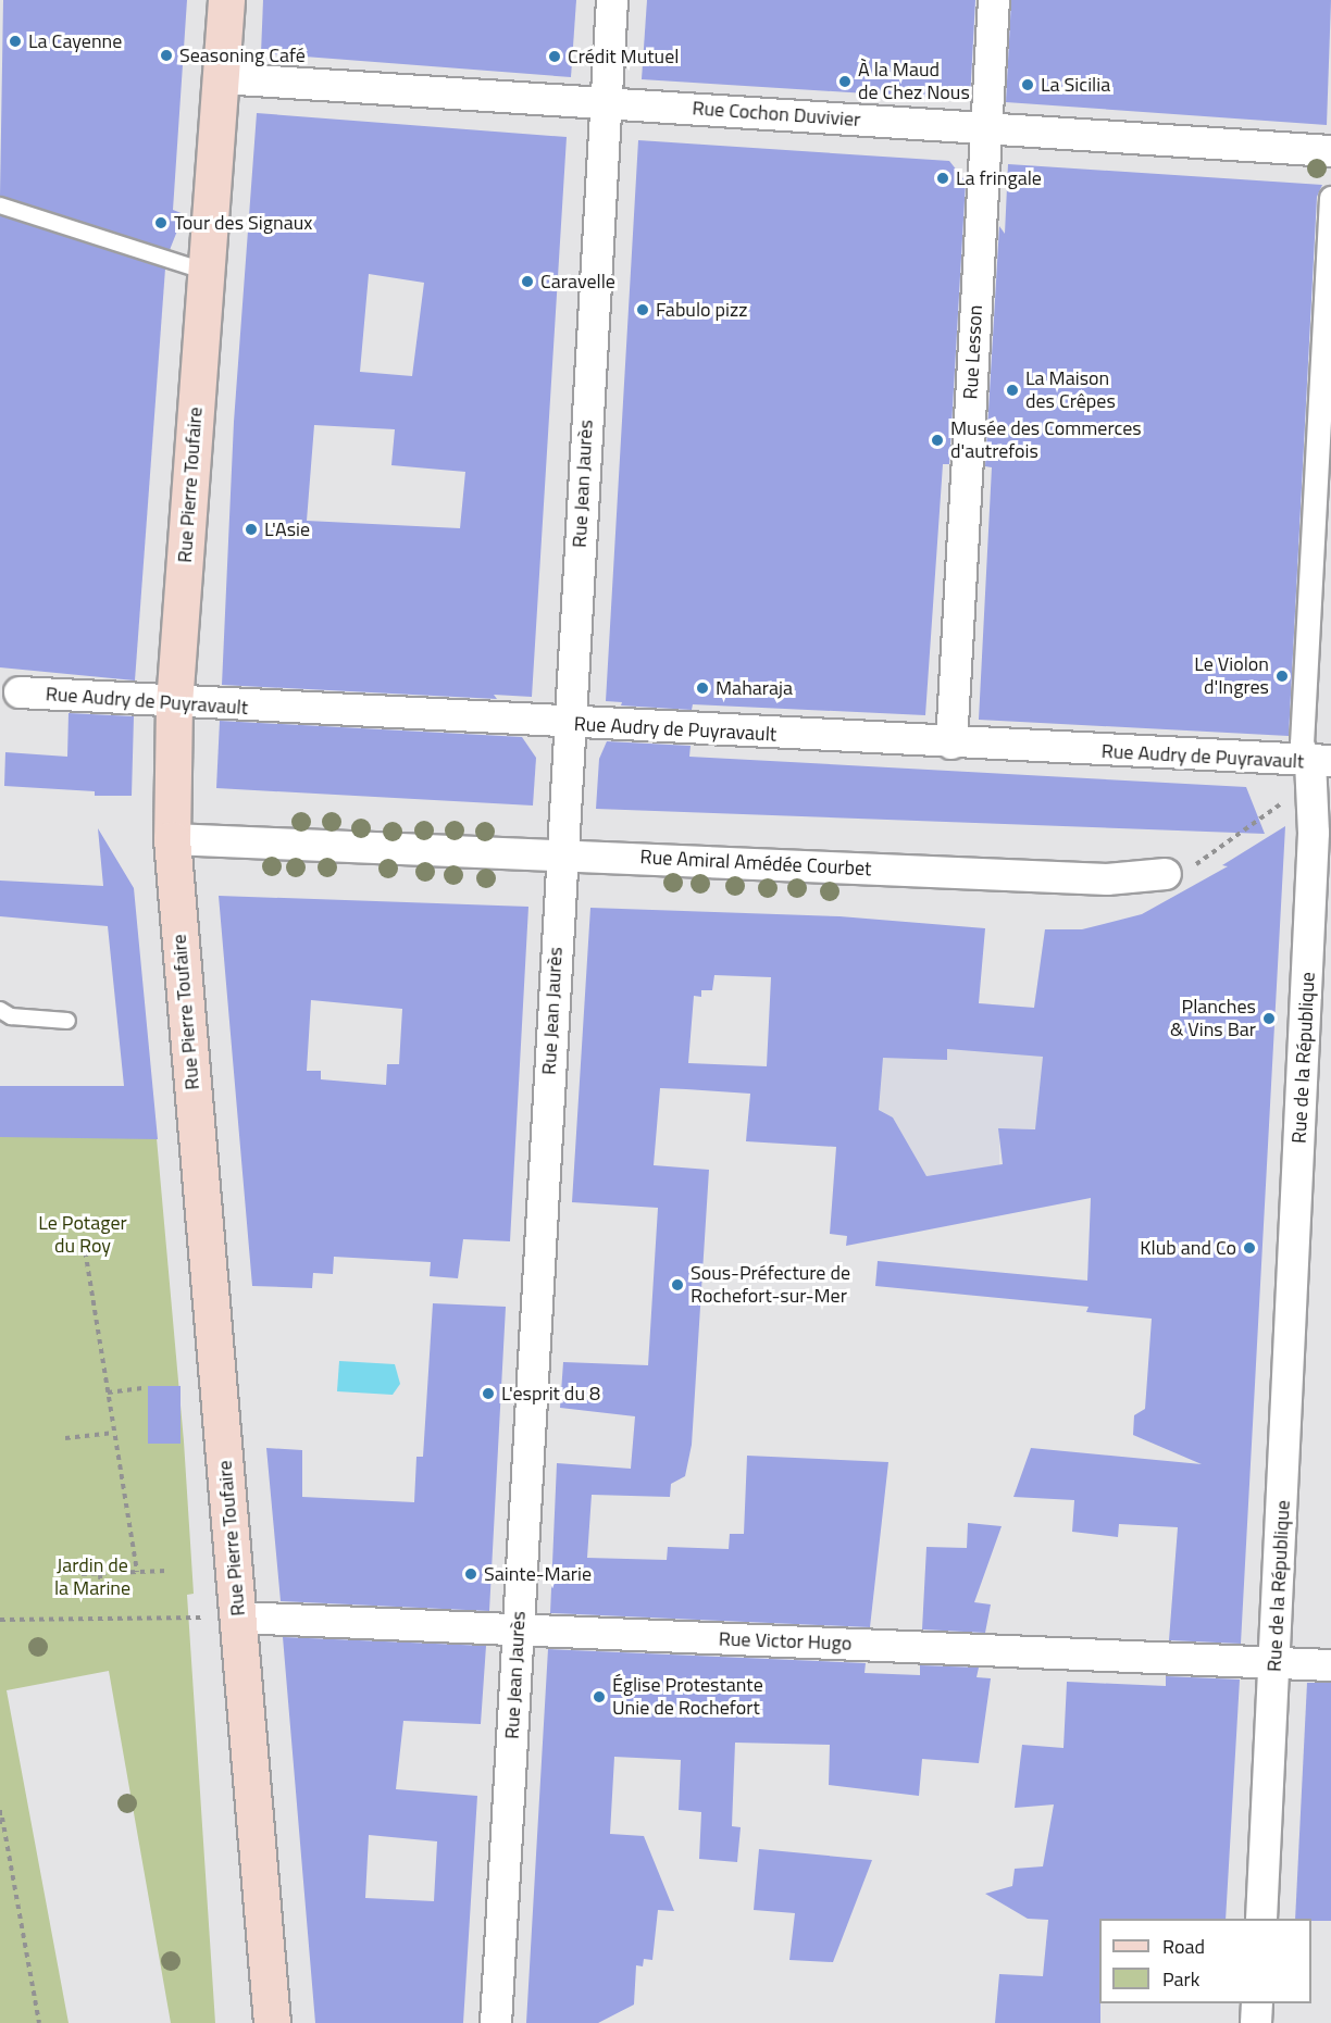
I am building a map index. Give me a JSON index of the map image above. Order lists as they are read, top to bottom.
{
  "streets": {
    "main road": ["Rue Pierre Toufaire"],
    "street": [
      "Rue Cochon Duvivier",
      "Rue Lesson",
      "Rue Jean Jaurès",
      "Rue Audry de Puyravault",
      "Rue Amiral Amédée Courbet",
      "Rue de la République",
      "Rue Victor Hugo"
    ]
  },
  "crossings": [
    ["Rue Cochon Duvivier", "Rue Lesson"],
    ["Rue Cochon Duvivier", "Rue Jean Jaurès"],
    ["Rue Cochon Duvivier", "Rue Pierre Toufaire"],
    ["Rue Lesson", "Rue Audry de Puyravault"],
    ["Rue Jean Jaurès", "Rue Audry de Puyravault"],
    ["Rue Jean Jaurès", "Rue Amiral Amédée Courbet"],
    ["Rue Jean Jaurès", "Rue Victor Hugo"],
    ["Rue Pierre Toufaire", "Rue Audry de Puyravault"],
    ["Rue Pierre Toufaire", "Rue Amiral Amédée Courbet"],
    ["Rue Pierre Toufaire", "Rue Victor Hugo"],
    ["Rue Audry de Puyravault", "Rue de la République"],
    ["Rue de la République", "Rue Victor Hugo"]
  ],
  "parks": ["Le Potager du Roy", "Jardin de la Marine"],
  "places": [
    "La Cayenne",
    "Seasoning Café",
    "Crédit Mutuel",
    "À la Maud de Chez Nous",
    "La Sicilia",
    "La fringale",
    "Tour des Signaux",
    "Caravelle",
    "Fabulo pizz",
    "La Maison des Crêpes",
    "Musée des Commerces d'autrefois",
    "L'Asie",
    "Le Violon d'Ingres",
    "Maharaja",
    "Planches & Vins Bar",
    "Klub and Co",
    "Sous-Préfecture de Rochefort-sur-Mer",
    "L'esprit du 8",
    "Sainte-Marie",
    "Église Protestante Unie de Rochefort"
  ],
  "legend": ["Road", "Park"]
}
